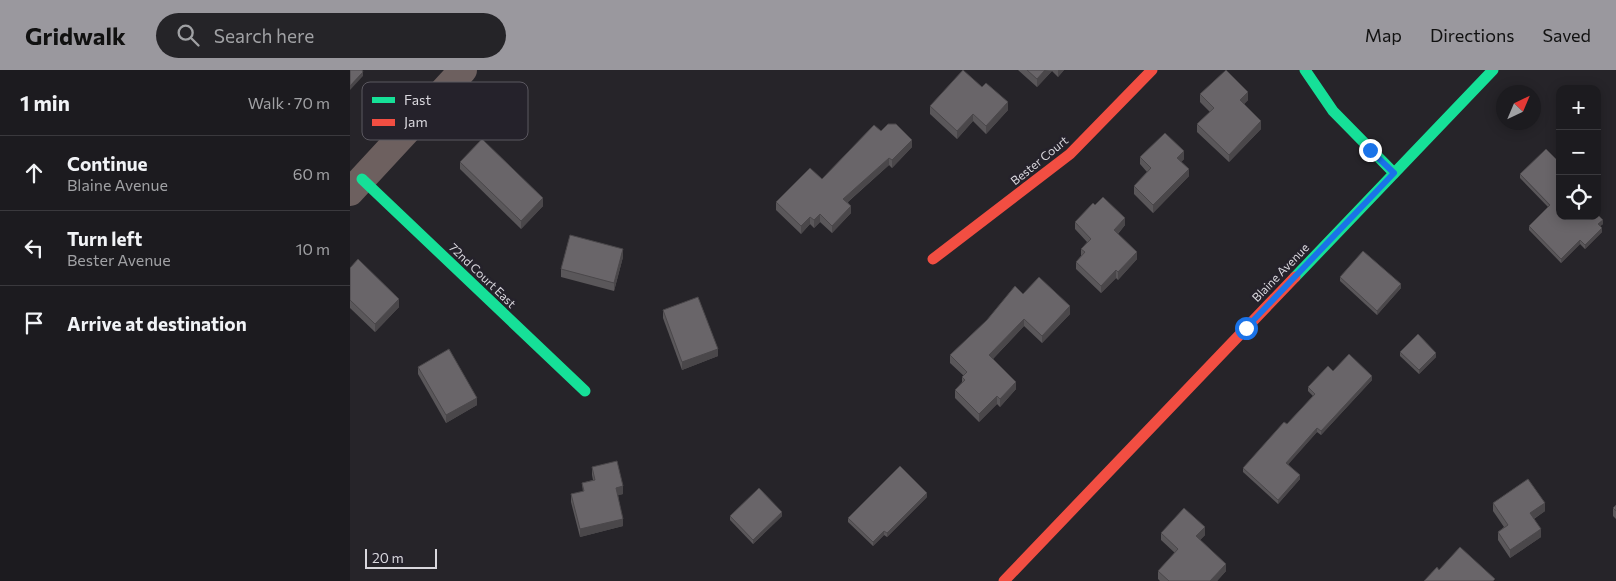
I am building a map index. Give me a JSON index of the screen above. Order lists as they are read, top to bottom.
{
  "streets": {
    "street": ["Bester Court", "Blaine Avenue", "72nd Court East"]
  },
  "legend": ["Fast", "Jam"],
  "scale_bar": "20 m",
  "north": "top right",
  "page": {
    "header": "Gridwalk",
    "search": "Search here",
    "nav": ["Map", "Directions", "Saved"],
    "heading": ["1 min", "Walk · 70 m"],
    "map_buttons": ["+", "−"],
    "list": [
      ["Continue", "Blaine Avenue", "60 m"],
      ["Turn left", "Bester Avenue", "10 m"],
      "Arrive at destination"
    ],
    "scale": "20 m"
  }
}
